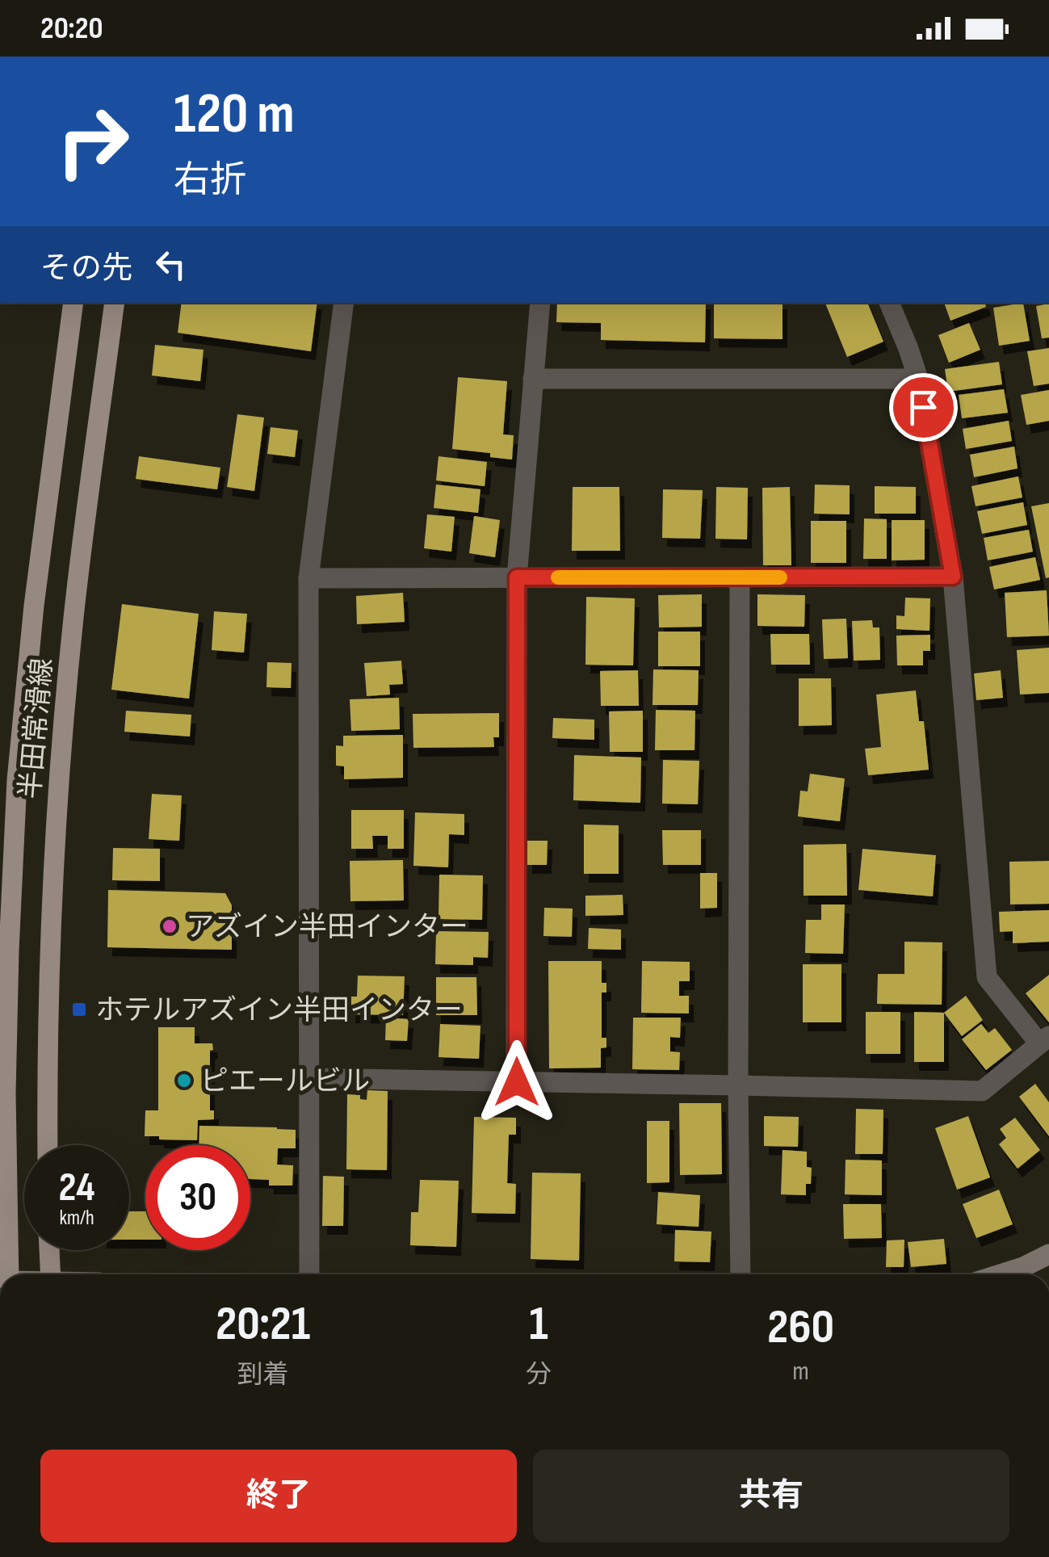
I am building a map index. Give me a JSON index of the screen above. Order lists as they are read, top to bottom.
{
  "streets": {
    "main road": ["半田常滑線"]
  },
  "places": {
    "other": ["アズイン半田インター", "ピエールビル"],
    "transit": ["ホテルアズイン半田インター"]
  },
  "page": {
    "status": "20:20",
    "turn": ["120 m", "右折"],
    "then": "その先",
    "speed": "24 km/h",
    "limit": "30",
    "eta": [
      "20:21",
      "到着",
      "1",
      "分",
      "260",
      "m"
    ],
    "buttons": ["終了", "共有"]
  }
}
